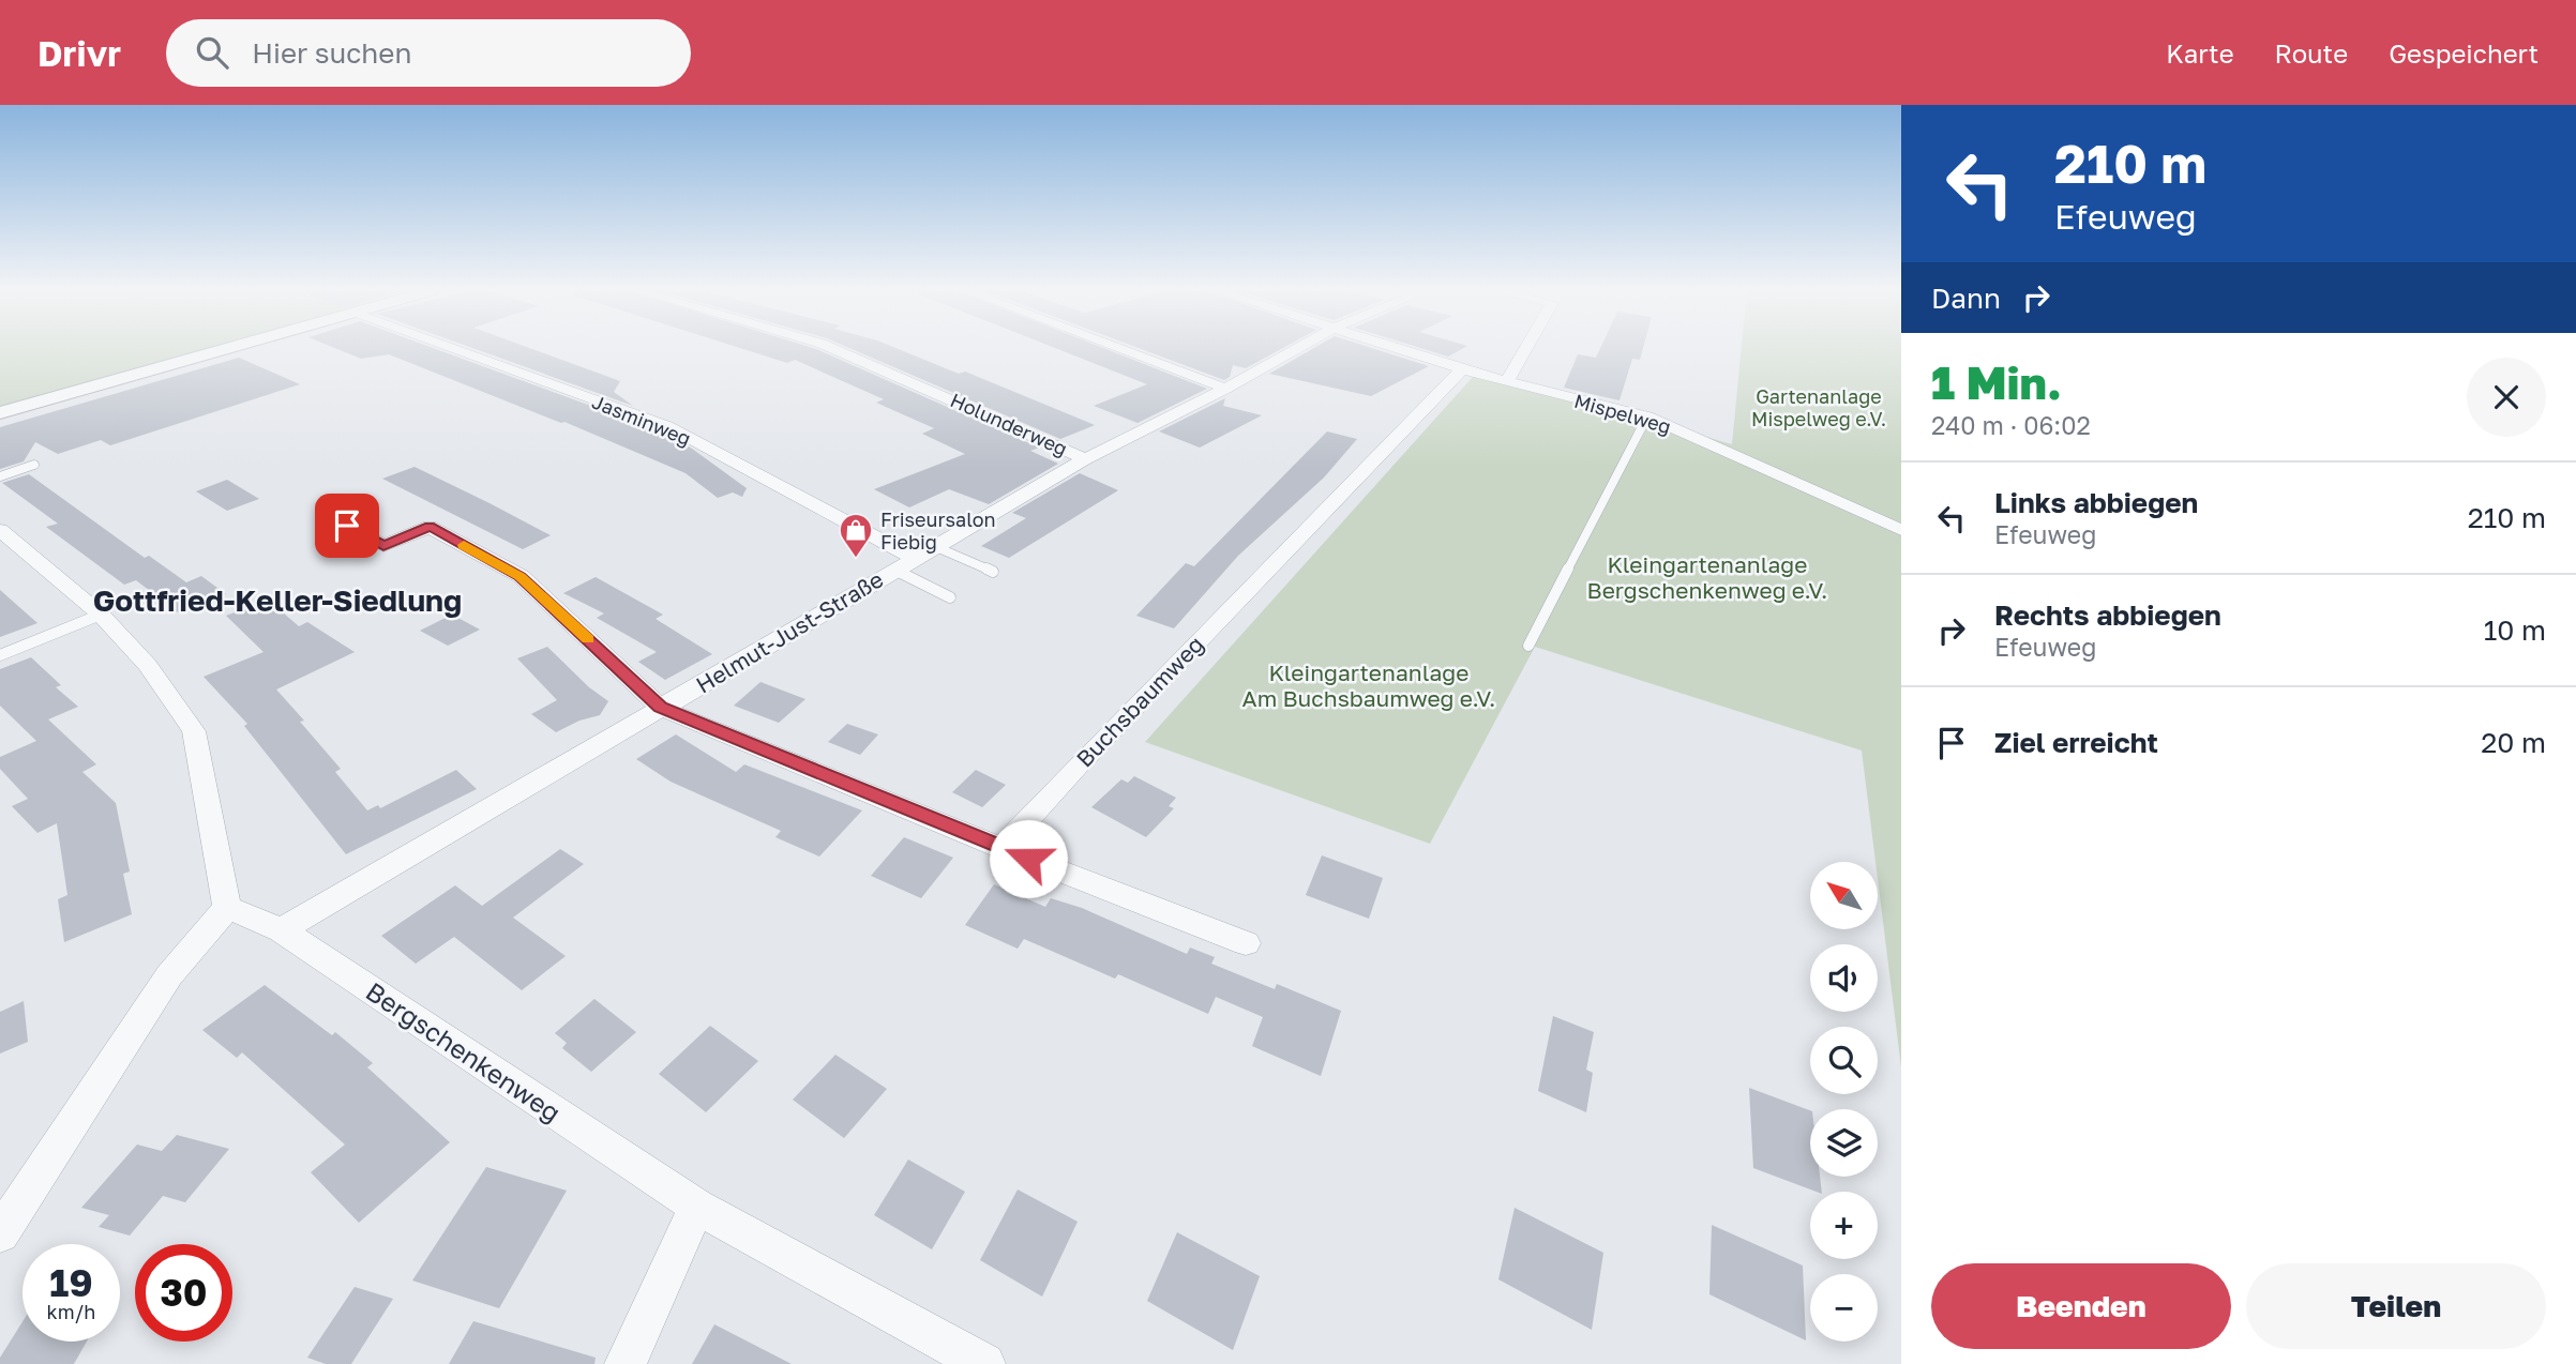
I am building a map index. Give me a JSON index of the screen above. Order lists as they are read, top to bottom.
{
  "streets": {
    "street": [
      "Mispelweg",
      "Jasminweg",
      "Holunderweg",
      "Helmut-Just-Straße",
      "Buchsbaumweg",
      "Bergschenkenweg"
    ]
  },
  "crossings": [
    ["Mispelweg", "Buchsbaumweg"],
    ["Jasminweg", "Helmut-Just-Straße"],
    ["Holunderweg", "Helmut-Just-Straße"],
    ["Helmut-Just-Straße", "Bergschenkenweg"]
  ],
  "districts": ["Gottfried-Keller-Siedlung"],
  "parks": ["Gartenanlage Mispelweg e.V.", "Kleingartenanlage Bergschenkenweg e.V.", "Kleingartenanlage Am Buchsbaumweg e.V."],
  "places": {
    "shop": ["Friseursalon Fiebig"]
  },
  "north": "top left",
  "page": {
    "header": "Drivr",
    "search": "Hier suchen",
    "nav": ["Karte", "Route", "Gespeichert"],
    "turn": ["210 m", "Efeuweg"],
    "then": "Dann",
    "heading": ["1 Min.", "240 m · 06:02"],
    "list": [
      {
        "name": "Links abbiegen",
        "note": "Efeuweg",
        "value": "210 m"
      },
      {
        "name": "Rechts abbiegen",
        "note": "Efeuweg",
        "value": "10 m"
      },
      {
        "name": "Ziel erreicht",
        "value": "20 m"
      }
    ],
    "map_buttons": ["+", "−"],
    "speed": "19 km/h",
    "limit": "30",
    "buttons": ["Beenden", "Teilen"]
  }
}
